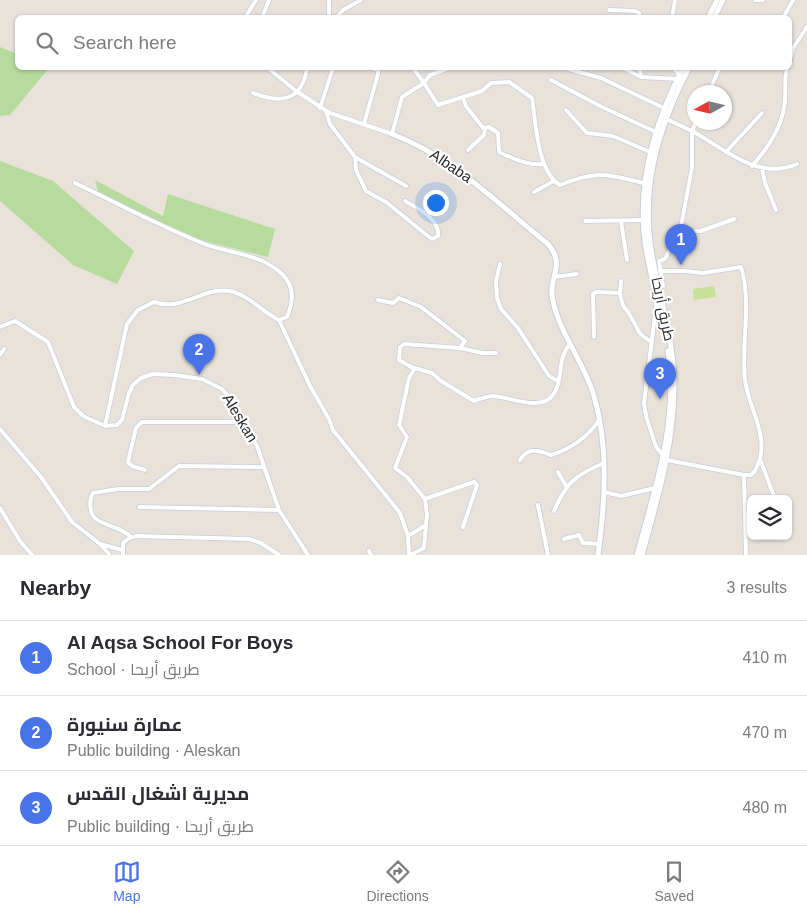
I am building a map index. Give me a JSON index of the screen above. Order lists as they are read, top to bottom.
{
  "streets": {
    "main road": ["Albaba", "طريق أريحا"],
    "street": ["Aleskan"]
  },
  "north": "left",
  "page": {
    "search": "Search here",
    "pins": ["1", "2", "3"],
    "heading": ["Nearby", "3 results"],
    "list": [
      {
        "mark": "1",
        "name": "Al Aqsa School For Boys",
        "note": "School · طريق أريحا",
        "value": "410 m"
      },
      {
        "mark": "2",
        "name": "عمارة سنيورة",
        "note": "Public building · Aleskan",
        "value": "470 m"
      },
      {
        "mark": "3",
        "name": "مديرية اشغال القدس",
        "note": "Public building · طريق أريحا",
        "value": "480 m"
      }
    ],
    "nav": ["Map", "Directions", "Saved"]
  }
}
